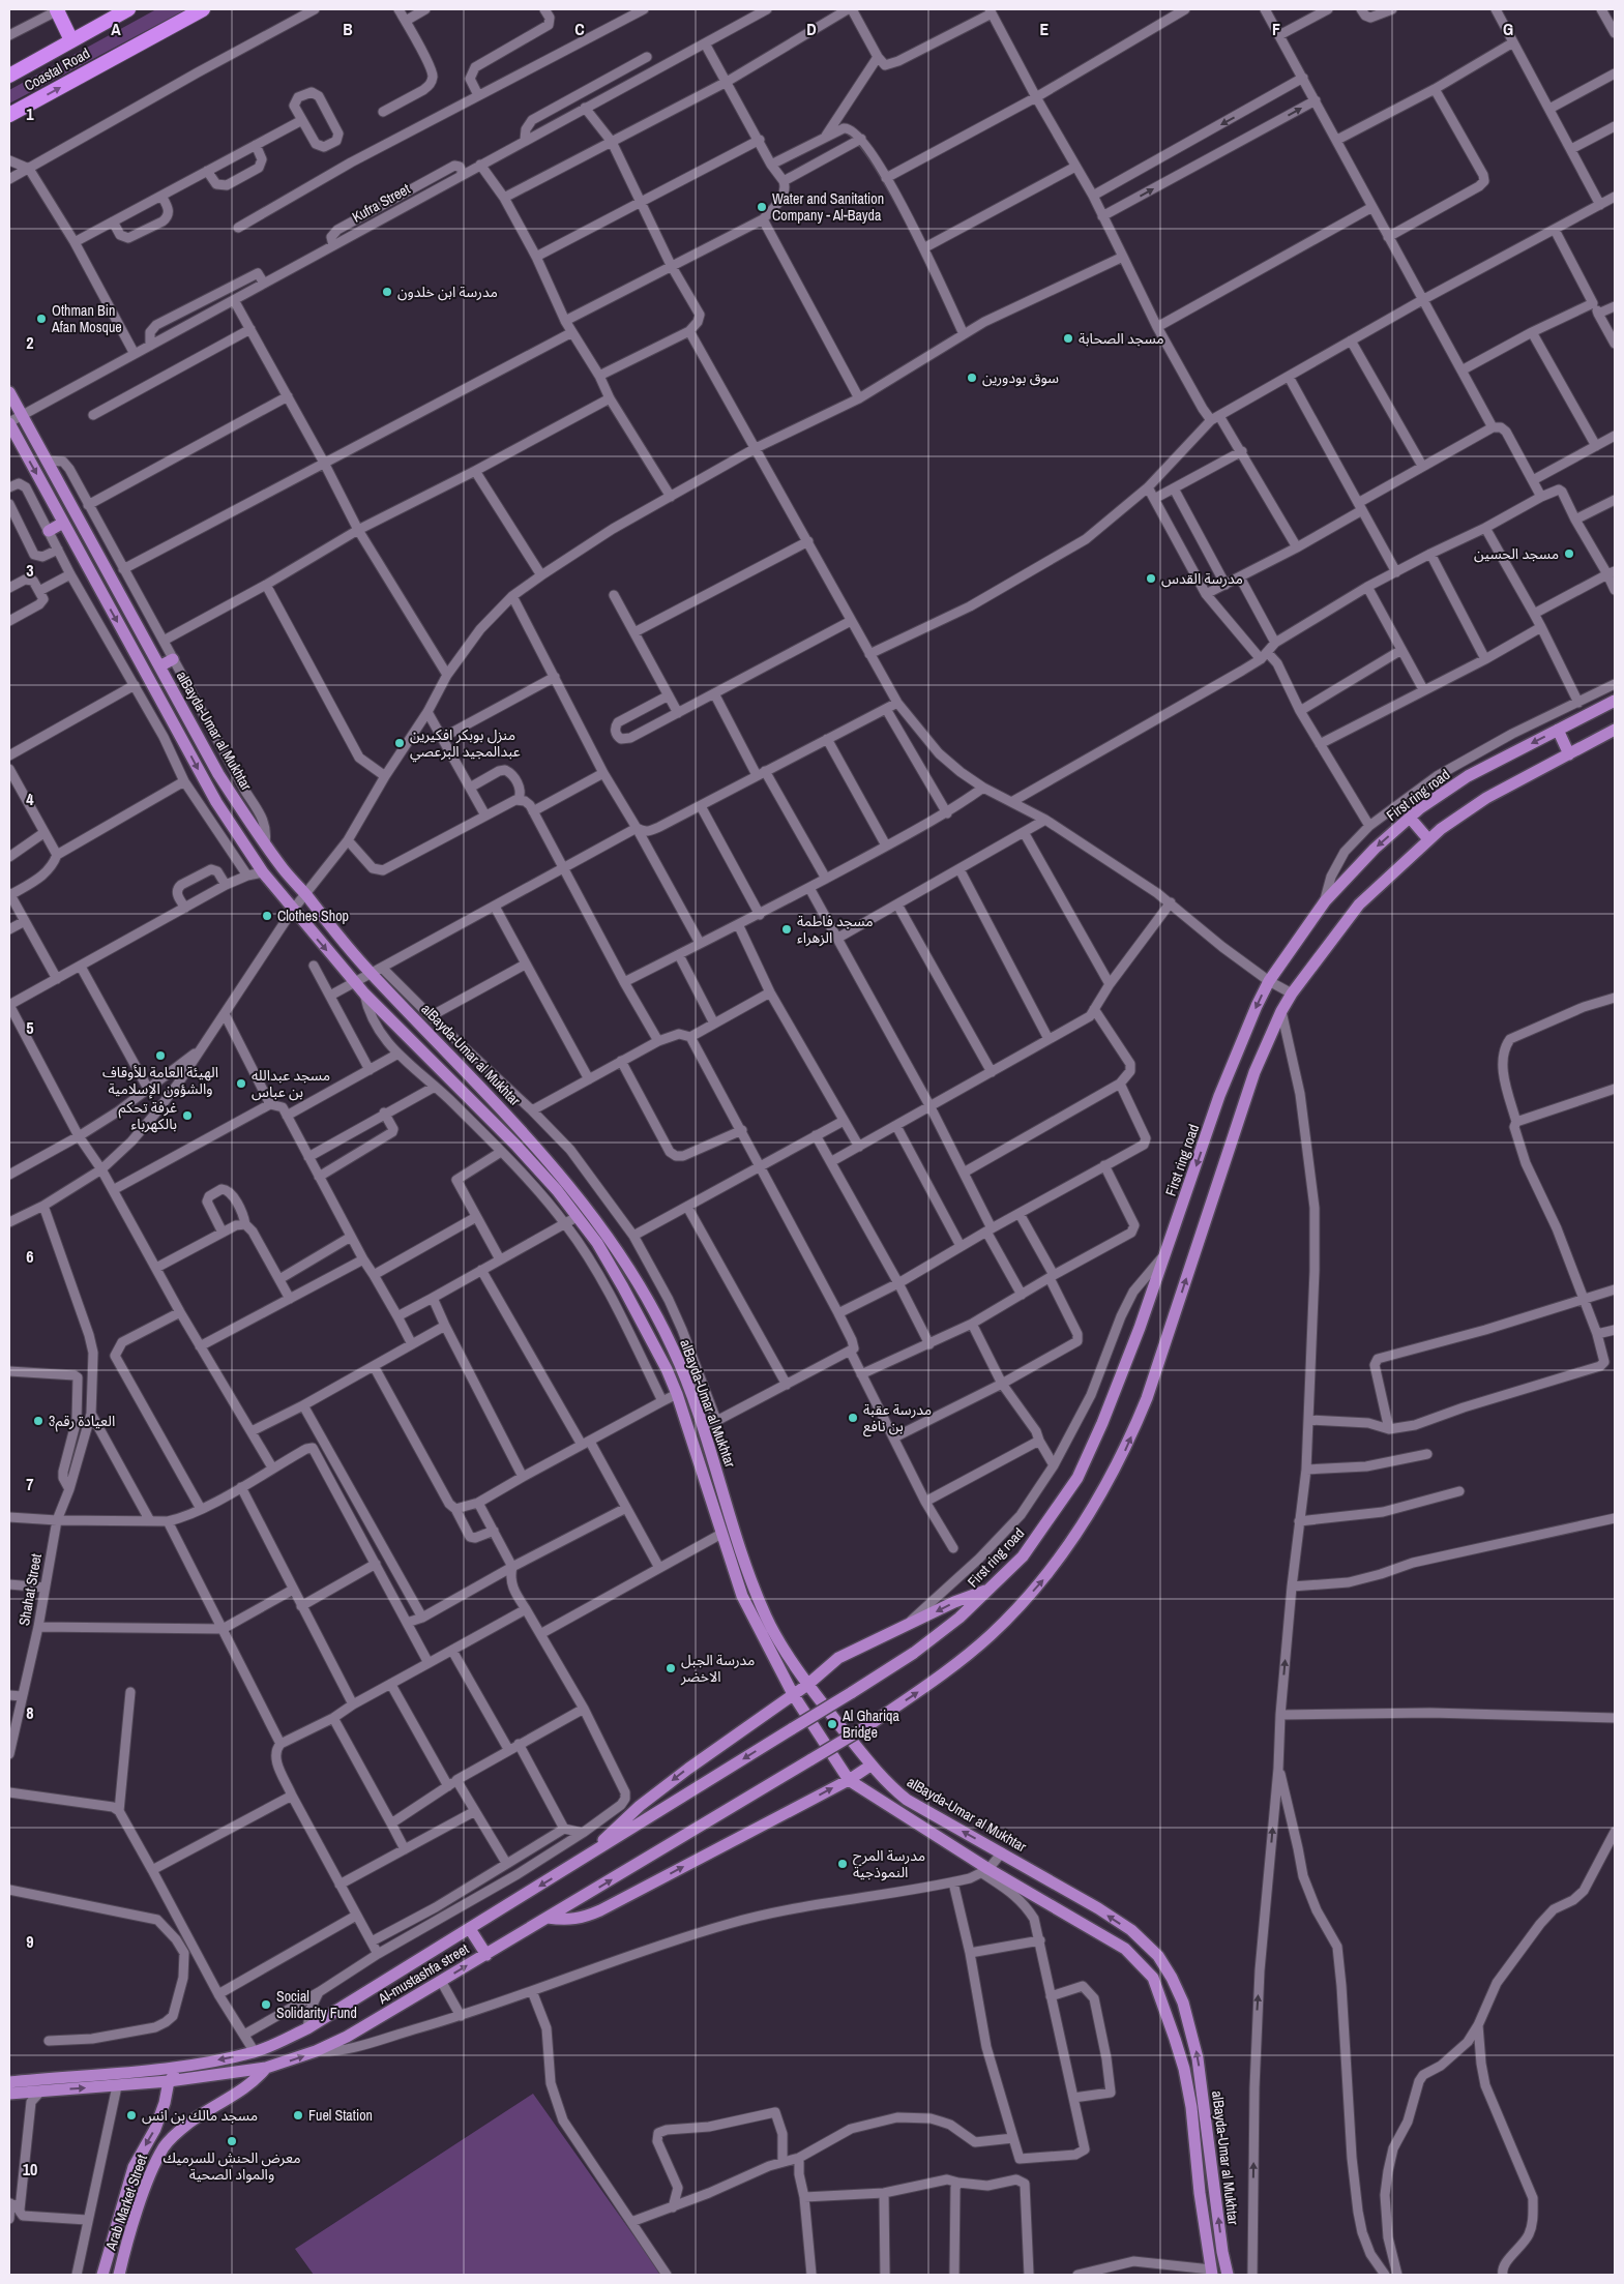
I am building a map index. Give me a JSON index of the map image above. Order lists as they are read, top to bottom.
{
  "streets": {
    "highway": ["Coastal Road"],
    "main road": [
      "alBayda-Umar al Mukhtar",
      "First ring road",
      "Al-mustashfa street",
      "Arab Market Street"
    ],
    "street": ["Kufra Street", "Shahat Street"]
  },
  "crossings": [
    ["Kufra Street", "alBayda-Umar al Mukhtar"],
    ["First ring road", "Al-mustashfa street"],
    ["Al-mustashfa street", "Arab Market Street"]
  ],
  "places": [
    "Water and Sanitation Company - Al-Bayda",
    "مدرسة ابن خلدون",
    "Othman Bin Afan Mosque",
    "مسجد الصحابة",
    "سوق بودورين",
    "مسجد الحسين",
    "مدرسة القدس",
    "منزل بوبكر افكيرين عبدالمجيد البرعصي",
    "Clothes Shop",
    "مسجد فاطمة الزهراء",
    "الهيئة العامة للأوقاف والشؤون الإسلامية",
    "مسجد عبدالله بن عباس",
    "غرفة تحكم بالكهرباء",
    "مدرسة عقبة بن نافع",
    "3العيادة رقم",
    "مدرسة الجبل الاخضر",
    "Al Ghariqa Bridge",
    "مدرسة المرح النموذجية",
    "Social Solidarity Fund",
    "مسجد مالك بن انس",
    "Fuel Station",
    "معرض الحنش للسرميك والمواد الصحية"
  ],
  "grid": {
    "columns": [
      "A",
      "B",
      "C",
      "D",
      "E",
      "F",
      "G"
    ],
    "rows": [
      "1",
      "2",
      "3",
      "4",
      "5",
      "6",
      "7",
      "8",
      "9",
      "10"
    ]
  }
}
